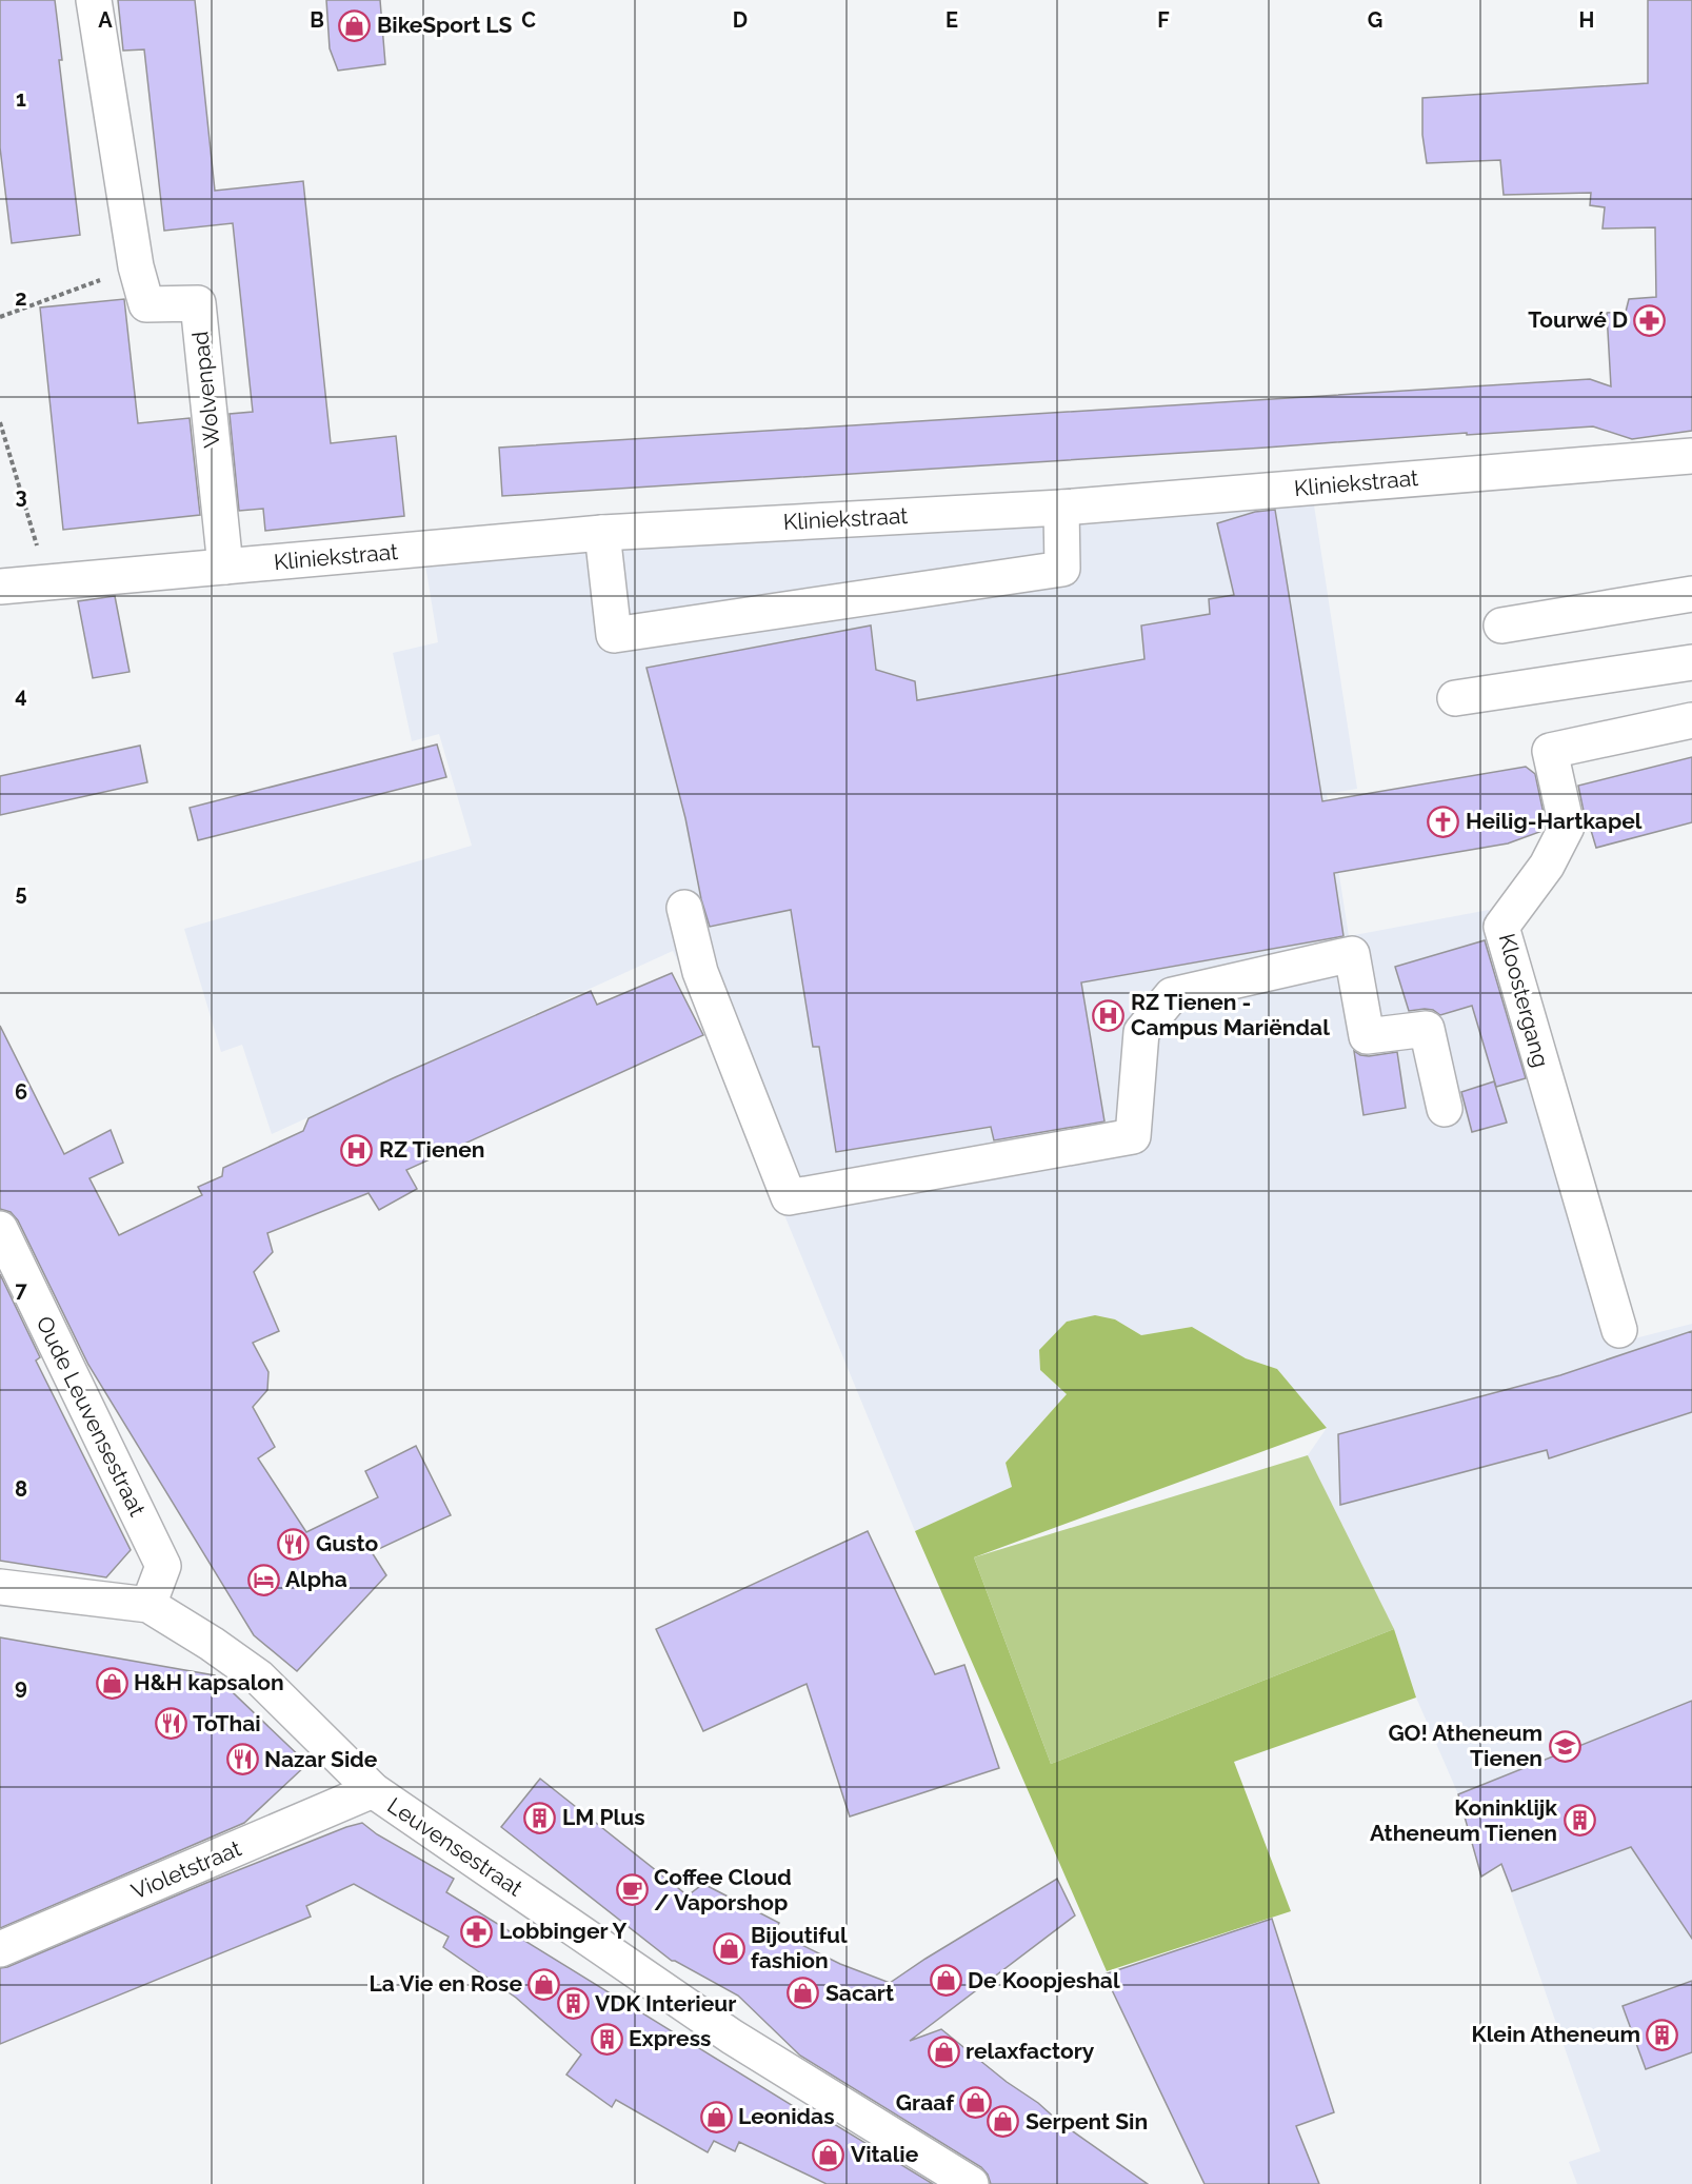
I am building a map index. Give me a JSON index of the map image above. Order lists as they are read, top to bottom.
{
  "streets": {
    "street": [
      "Wolvenpad",
      "Kliniekstraat",
      "Kloostergang",
      "Oude Leuvensestraat",
      "Leuvensestraat",
      "Violetstraat"
    ]
  },
  "crossings": [
    ["Wolvenpad", "Kliniekstraat"],
    ["Oude Leuvensestraat", "Leuvensestraat"],
    ["Leuvensestraat", "Violetstraat"]
  ],
  "places": {
    "shop": [
      "BikeSport LS",
      "H&H kapsalon",
      "Bijoutiful fashion",
      "De Koopjeshal",
      "La Vie en Rose",
      "Sacart",
      "relaxfactory",
      "Graaf",
      "Leonidas",
      "Serpent Sin",
      "Vitalie"
    ],
    "pharmacy": ["Tourwé D", "Lobbinger Y"],
    "church": ["Heilig-Hartkapel"],
    "hospital": ["RZ Tienen - Campus Mariëndal", "RZ Tienen"],
    "restaurant": ["Gusto", "ToThai", "Nazar Side"],
    "hotel": ["Alpha"],
    "school or university": ["GO! Atheneum Tienen"],
    "building": [
      "LM Plus",
      "Koninklijk Atheneum Tienen",
      "VDK Interieur",
      "Klein Atheneum",
      "Express"
    ],
    "cafe": ["Coffee Cloud / Vaporshop"]
  },
  "grid": {
    "columns": [
      "A",
      "B",
      "C",
      "D",
      "E",
      "F",
      "G",
      "H"
    ],
    "rows": [
      "1",
      "2",
      "3",
      "4",
      "5",
      "6",
      "7",
      "8",
      "9"
    ]
  }
}
